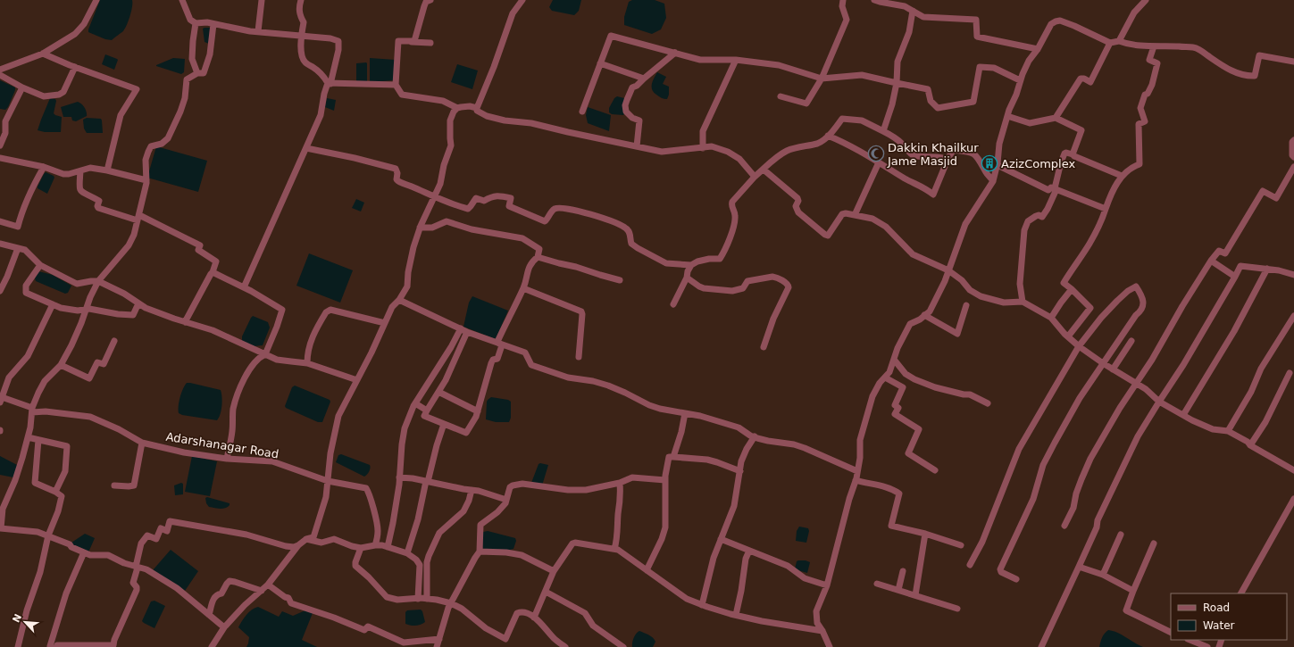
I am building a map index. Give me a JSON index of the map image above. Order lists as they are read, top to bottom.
{
  "streets": {
    "street": ["Adarshanagar Road"]
  },
  "places": {
    "mosque": ["Dakkin Khailkur Jame Masjid"],
    "building": ["AzizComplex"]
  },
  "legend": ["Road", "Water"],
  "north": "top left"
}
